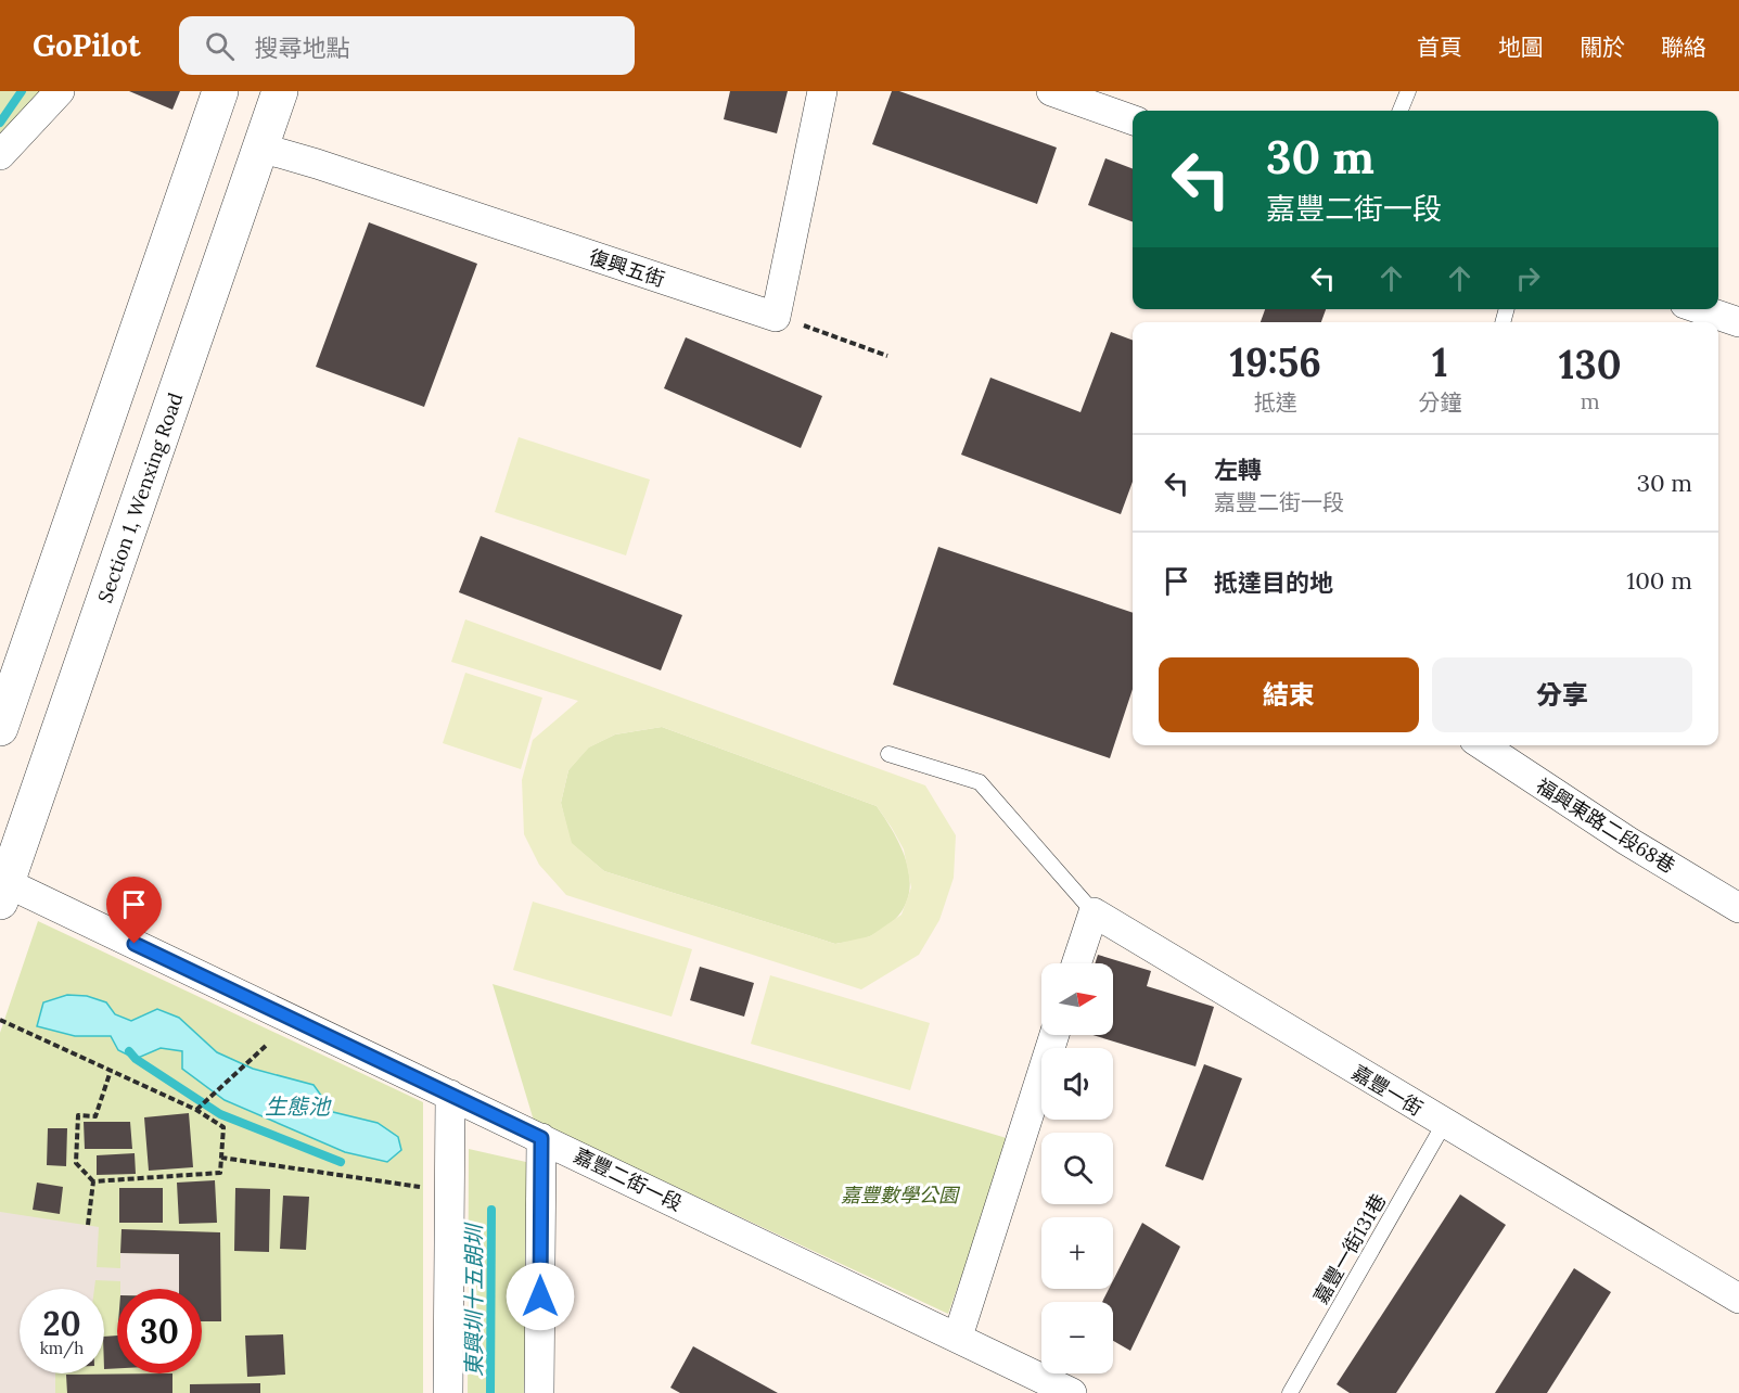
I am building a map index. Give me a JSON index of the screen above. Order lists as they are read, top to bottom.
{
  "streets": {
    "street": [
      "復興五街",
      "Section 1, Wenxing Road",
      "福興東路二段68巷",
      "嘉豐一街",
      "嘉豐二街一段"
    ],
    "lane": ["嘉豐一街131巷"]
  },
  "crossings": [
    ["復興五街", "Section 1, Wenxing Road"],
    ["Section 1, Wenxing Road", "嘉豐二街一段"],
    ["嘉豐一街", "嘉豐一街131巷"]
  ],
  "water": ["生態池", "東興圳十五朗圳"],
  "parks": ["嘉豐數學公園"],
  "north": "right",
  "page": {
    "header": "GoPilot",
    "search": "搜尋地點",
    "nav": [
      "首頁",
      "地圖",
      "關於",
      "聯絡"
    ],
    "turn": ["30 m", "嘉豐二街一段"],
    "eta": [
      "19:56",
      "抵達",
      "1",
      "分鐘",
      "130",
      "m"
    ],
    "list": [
      {
        "name": "左轉",
        "note": "嘉豐二街一段",
        "value": "30 m"
      },
      {
        "name": "抵達目的地",
        "value": "100 m"
      }
    ],
    "buttons": ["結束", "分享"],
    "map_buttons": ["+", "−"],
    "speed": "20 km/h",
    "limit": "30"
  }
}
